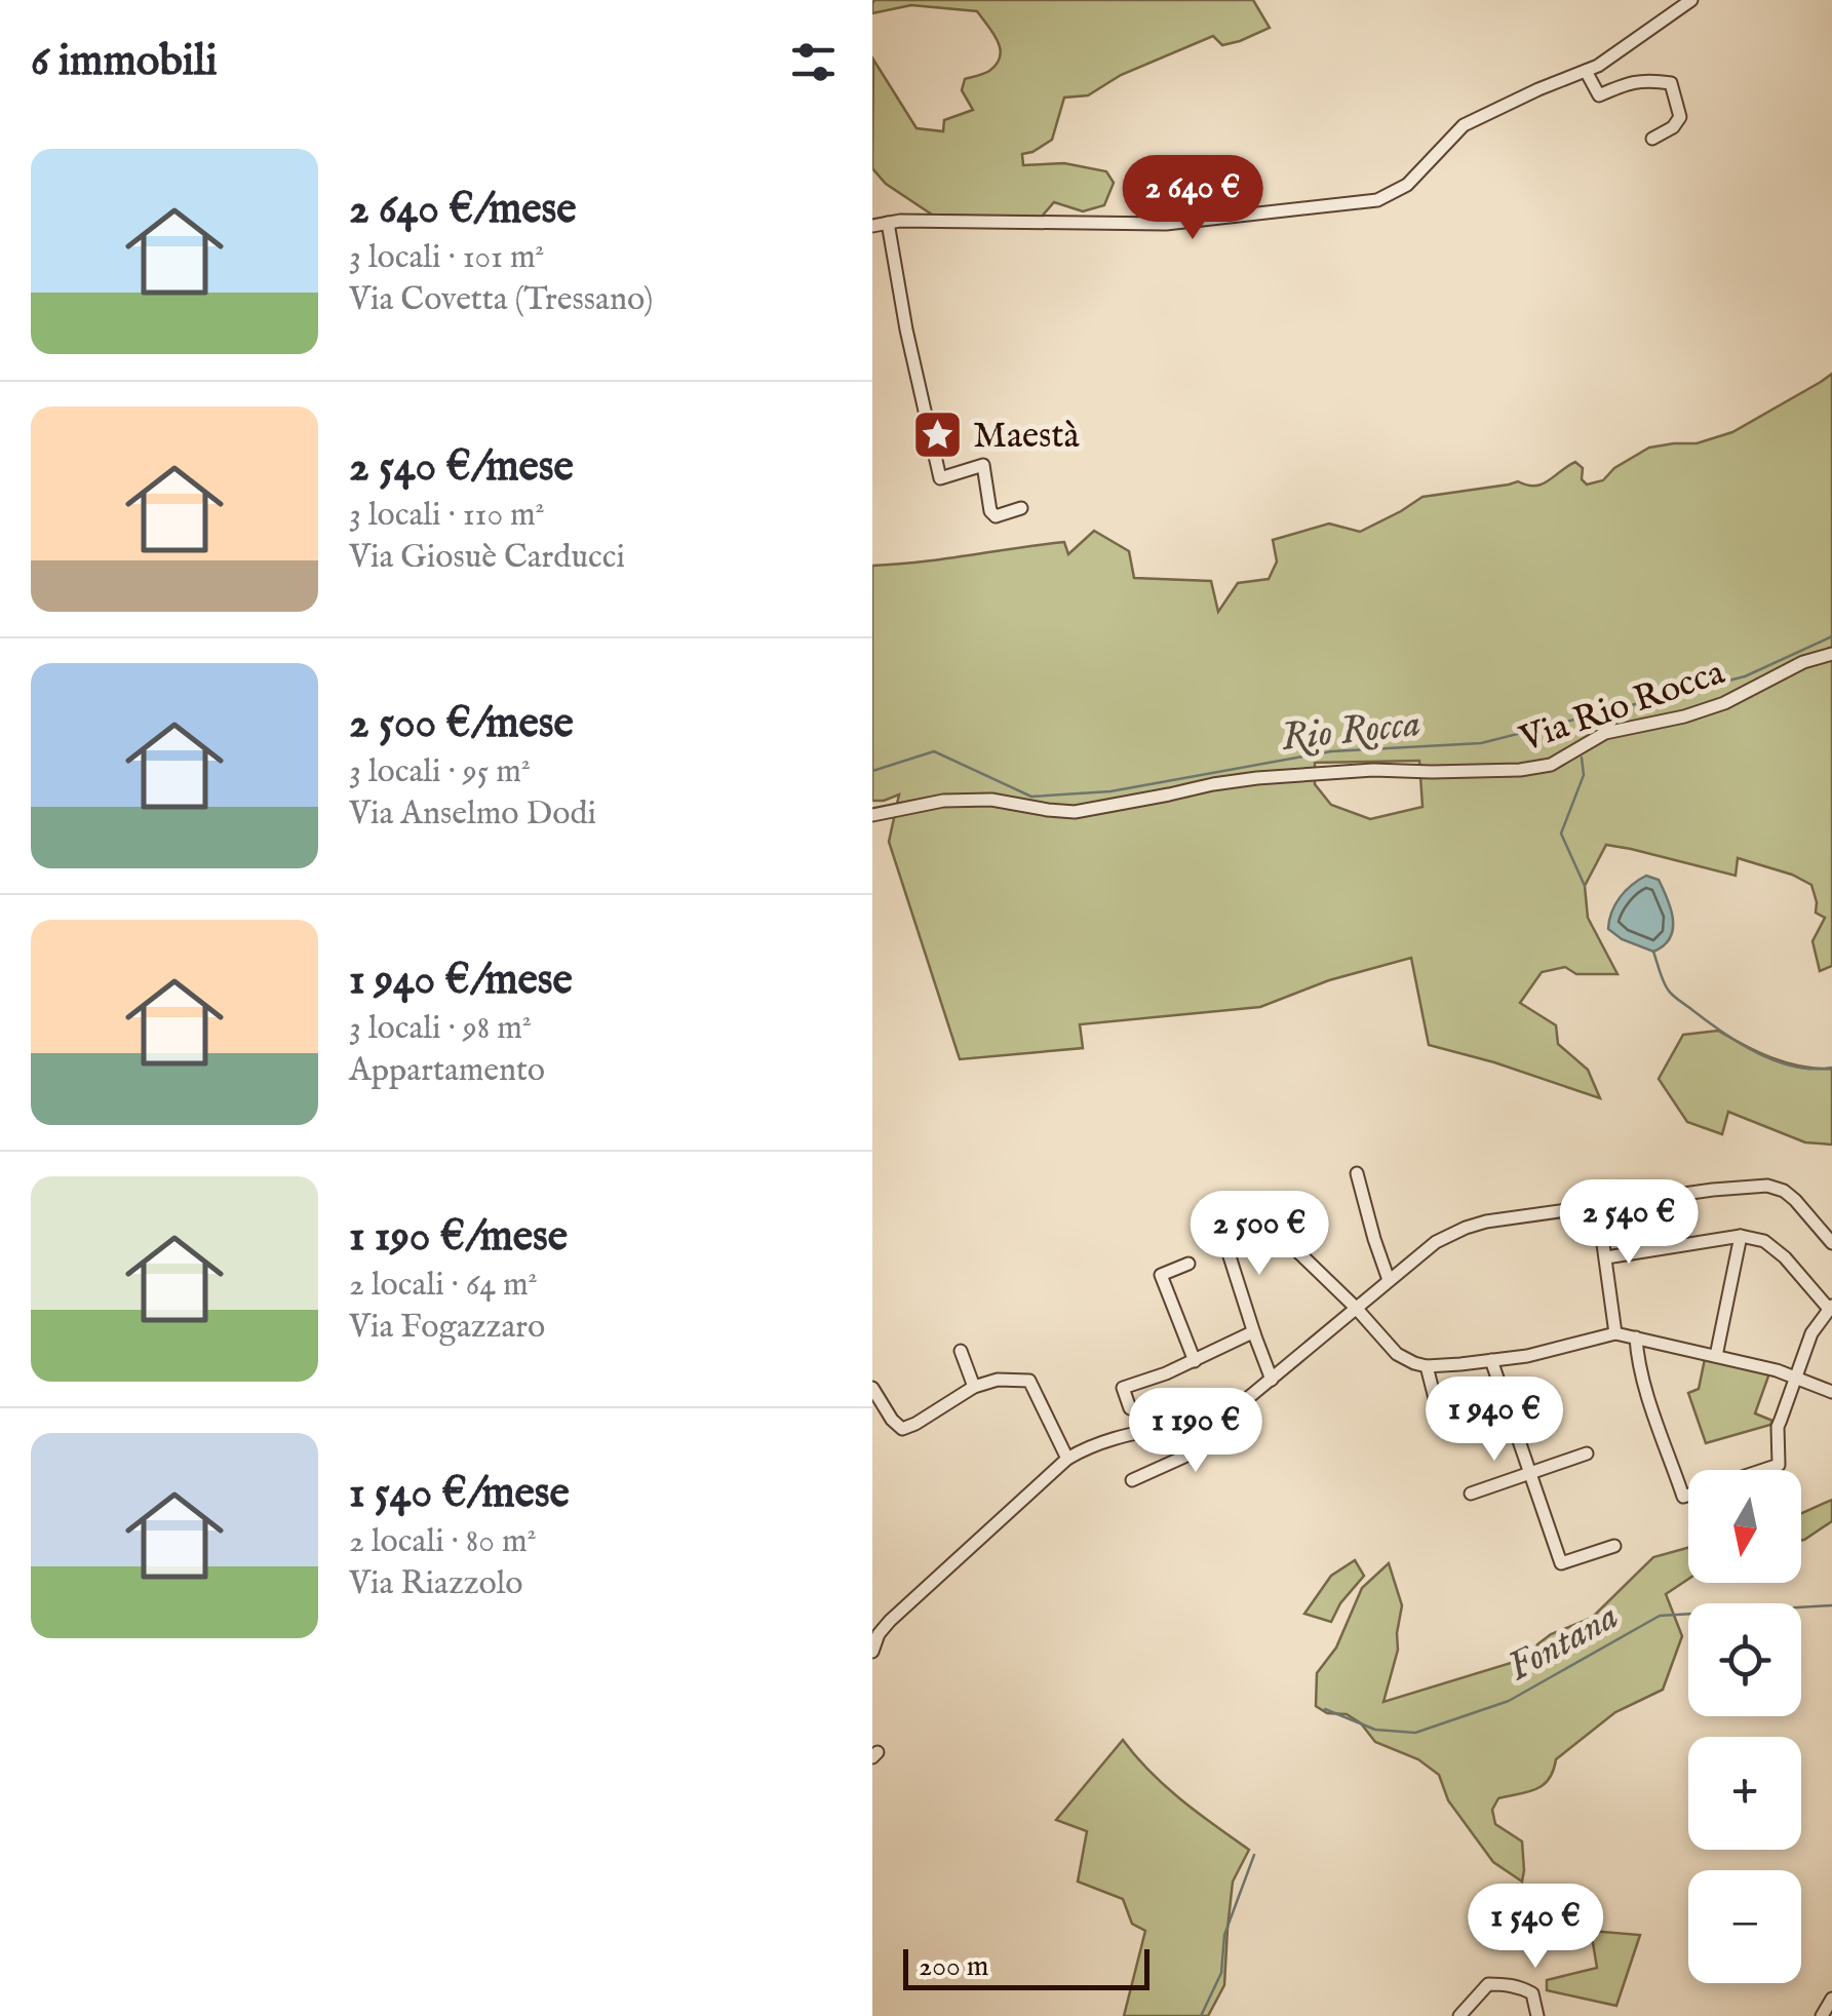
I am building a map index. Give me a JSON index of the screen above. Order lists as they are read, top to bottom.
{
  "streets": {
    "street": ["Via Rio Rocca"]
  },
  "water": ["Rio Rocca", "Fontana"],
  "places": {
    "place": ["Maestà"]
  },
  "scale_bar": "200 m",
  "north": "bottom",
  "page": {
    "heading": "6 immobili",
    "list": [
      {
        "name": "2 640 €/mese",
        "note": "3 locali · 101 m² · Via Covetta (Tressano)"
      },
      {
        "name": "2 540 €/mese",
        "note": "3 locali · 110 m² · Via Giosuè Carducci"
      },
      {
        "name": "2 500 €/mese",
        "note": "3 locali · 95 m² · Via Anselmo Dodi"
      },
      {
        "name": "1 940 €/mese",
        "note": "3 locali · 98 m² · Appartamento"
      },
      {
        "name": "1 190 €/mese",
        "note": "2 locali · 64 m² · Via Fogazzaro"
      },
      {
        "name": "1 540 €/mese",
        "note": "2 locali · 80 m² · Via Riazzolo"
      }
    ],
    "price": [
      "2 640 €",
      "2 540 €",
      "2 500 €",
      "1 940 €",
      "1 190 €",
      "1 540 €"
    ],
    "map_buttons": ["+", "−"],
    "scale": "200 m"
  }
}
